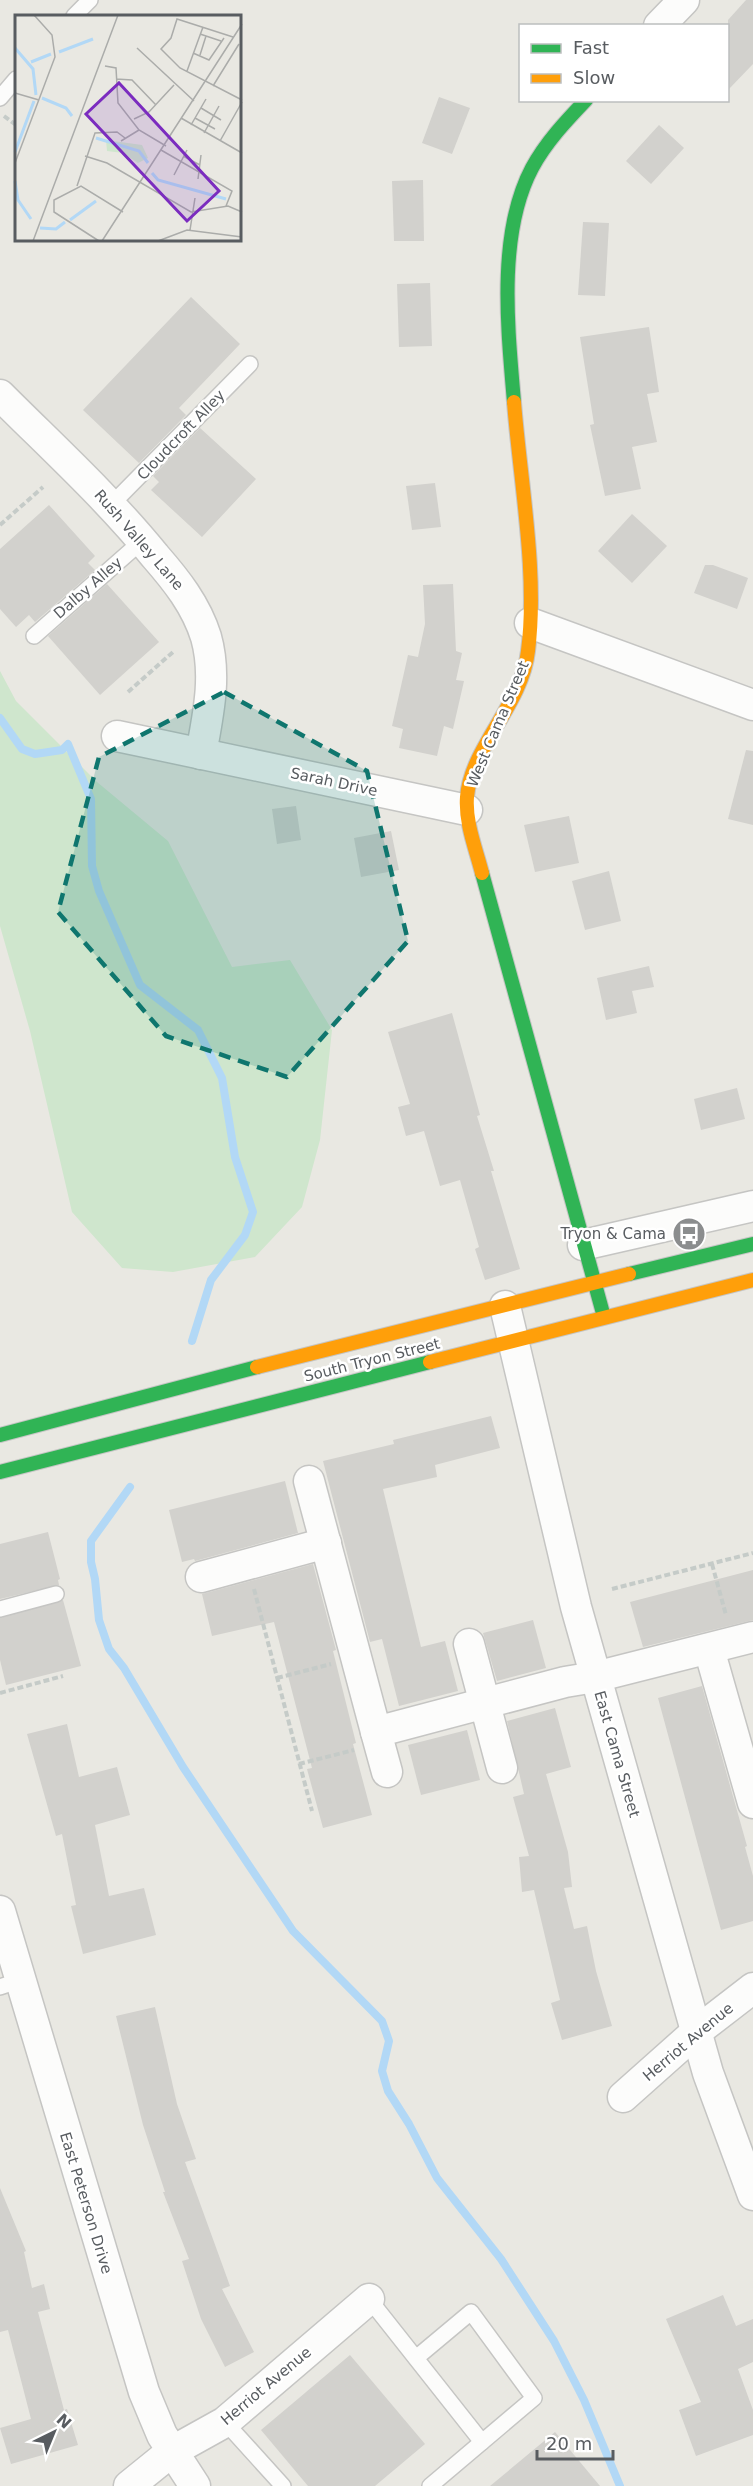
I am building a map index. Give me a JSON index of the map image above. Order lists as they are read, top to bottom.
{
  "streets": {
    "main road": ["West Cama Street", "South Tryon Street"],
    "street": [
      "Rush Valley Lane",
      "Sarah Drive",
      "East Cama Street",
      "Herriot Avenue",
      "East Peterson Drive"
    ],
    "lane": ["Cloudcroft Alley", "Dalby Alley"]
  },
  "crossings": [
    ["Cloudcroft Alley", "Rush Valley Lane"],
    ["Rush Valley Lane", "Dalby Alley"],
    ["Rush Valley Lane", "Sarah Drive"],
    ["West Cama Street", "Sarah Drive"],
    ["West Cama Street", "South Tryon Street"],
    ["South Tryon Street", "East Cama Street"],
    ["East Cama Street", "Herriot Avenue"],
    ["Herriot Avenue", "East Peterson Drive"]
  ],
  "places": {
    "bus stop": ["Tryon & Cama"]
  },
  "legend": ["Fast", "Slow"],
  "scale_bar": "20 m",
  "north": "top right"
}
